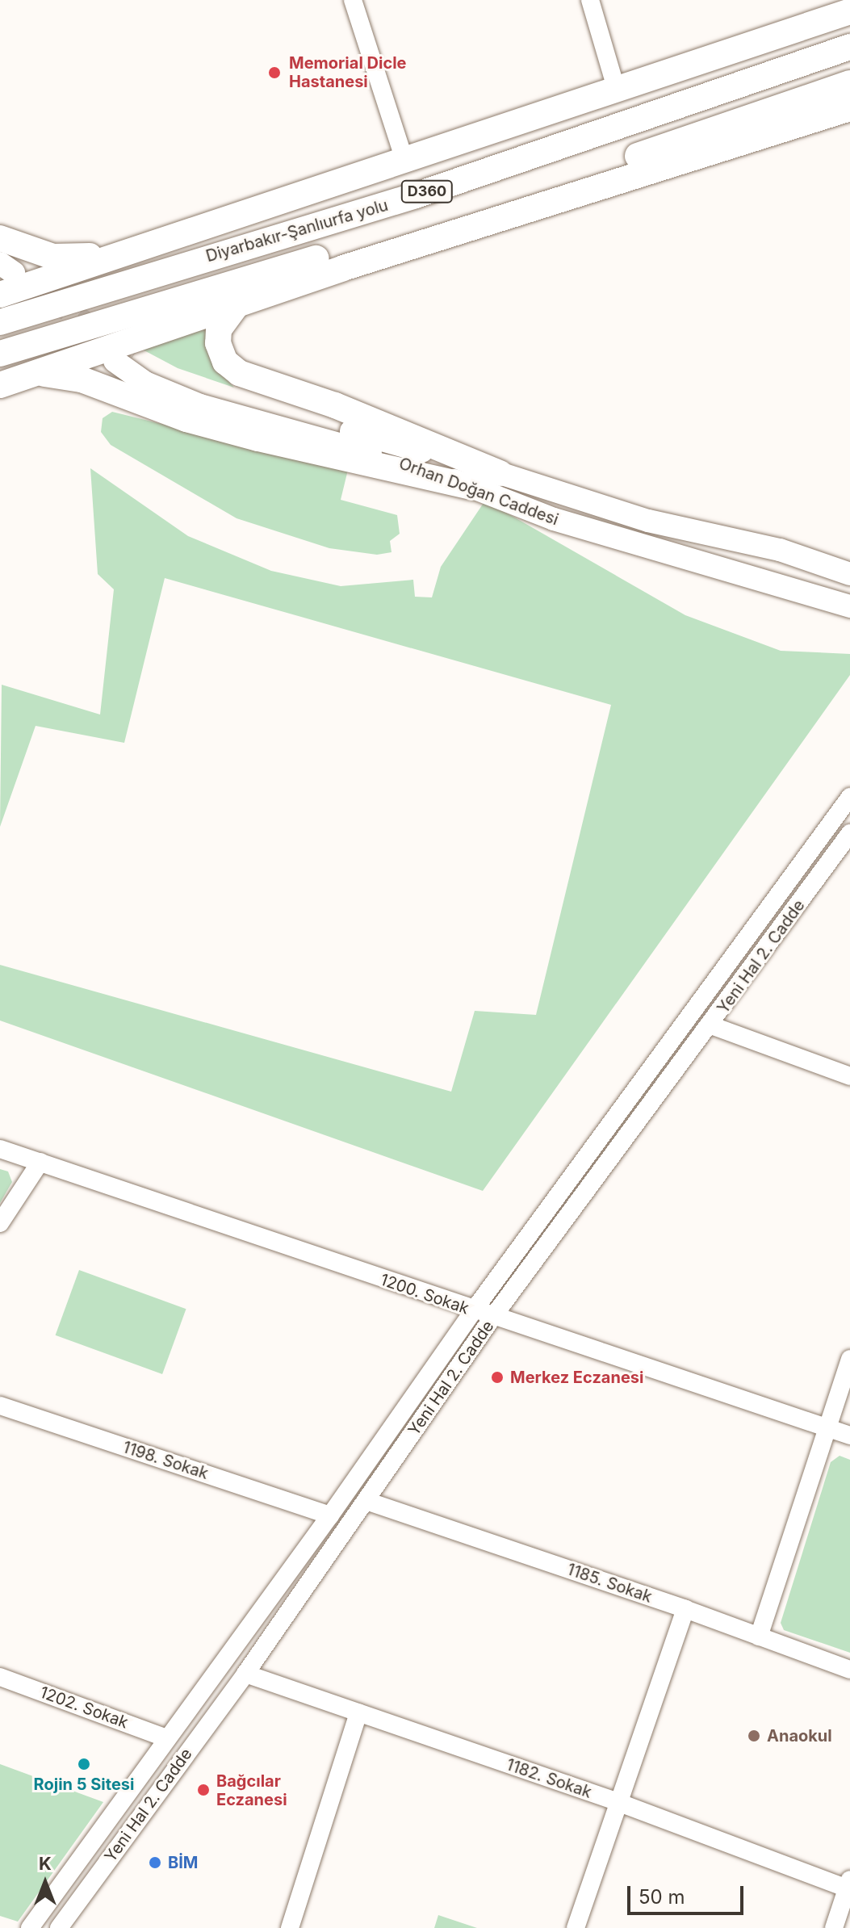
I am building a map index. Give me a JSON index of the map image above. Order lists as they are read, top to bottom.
{
  "streets": {
    "highway": ["D360", "Diyarbakır-Şanlıurfa yolu"],
    "main road": ["Orhan Doğan Caddesi"],
    "street": [
      "Yeni Hal 2. Cadde",
      "1200. Sokak",
      "1198. Sokak",
      "1185. Sokak",
      "1202. Sokak",
      "1182. Sokak"
    ]
  },
  "crossings": [
    ["Yeni Hal 2. Cadde", "1200. Sokak"],
    ["Yeni Hal 2. Cadde", "1185. Sokak"],
    ["Yeni Hal 2. Cadde", "1182. Sokak"]
  ],
  "places": [
    "Memorial Dicle Hastanesi",
    "Merkez Eczanesi",
    "Anaokul",
    "Rojin 5 Sitesi",
    "Bağcılar Eczanesi",
    "BİM"
  ],
  "scale_bar": "50 m",
  "north": "top"
}
